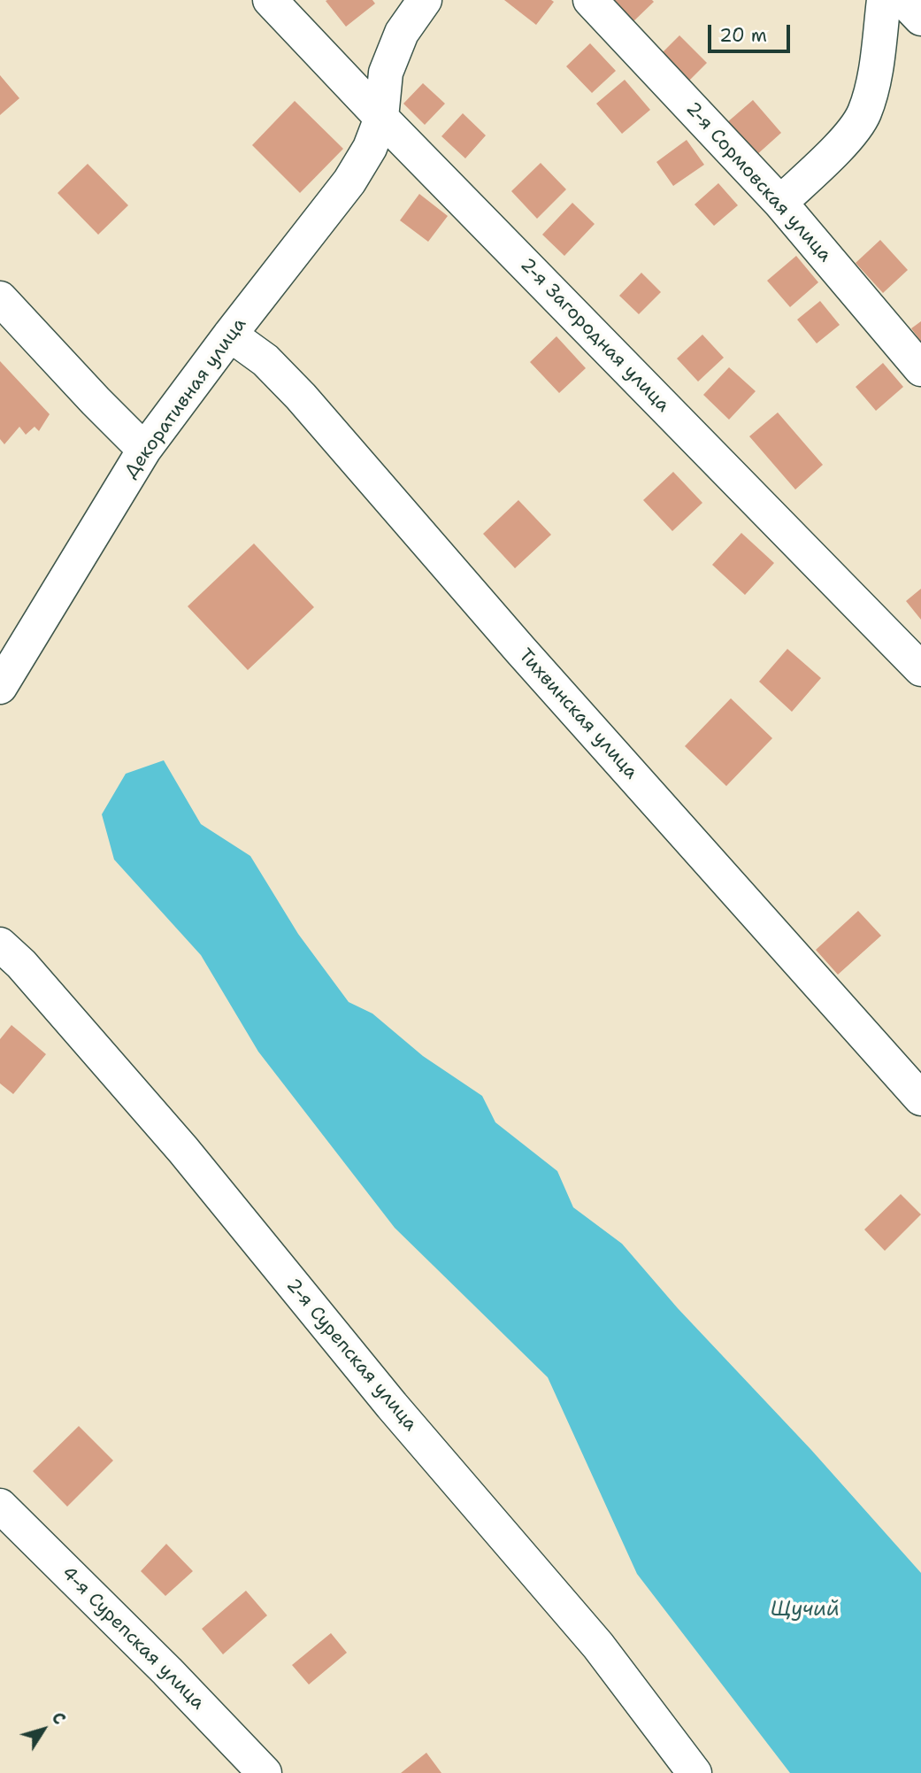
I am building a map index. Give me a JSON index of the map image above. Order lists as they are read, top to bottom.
{
  "streets": {
    "street": [
      "2-я Сормовская улица",
      "2-я Загородная улица",
      "Декоративная улица",
      "Тихвинская улица",
      "2-я Сурепская улица",
      "4-я Сурепская улица"
    ]
  },
  "crossings": [
    ["2-я Загородная улица", "Декоративная улица"],
    ["Декоративная улица", "Тихвинская улица"]
  ],
  "water": ["Щучий"],
  "scale_bar": "20 m",
  "north": "top right"
}
